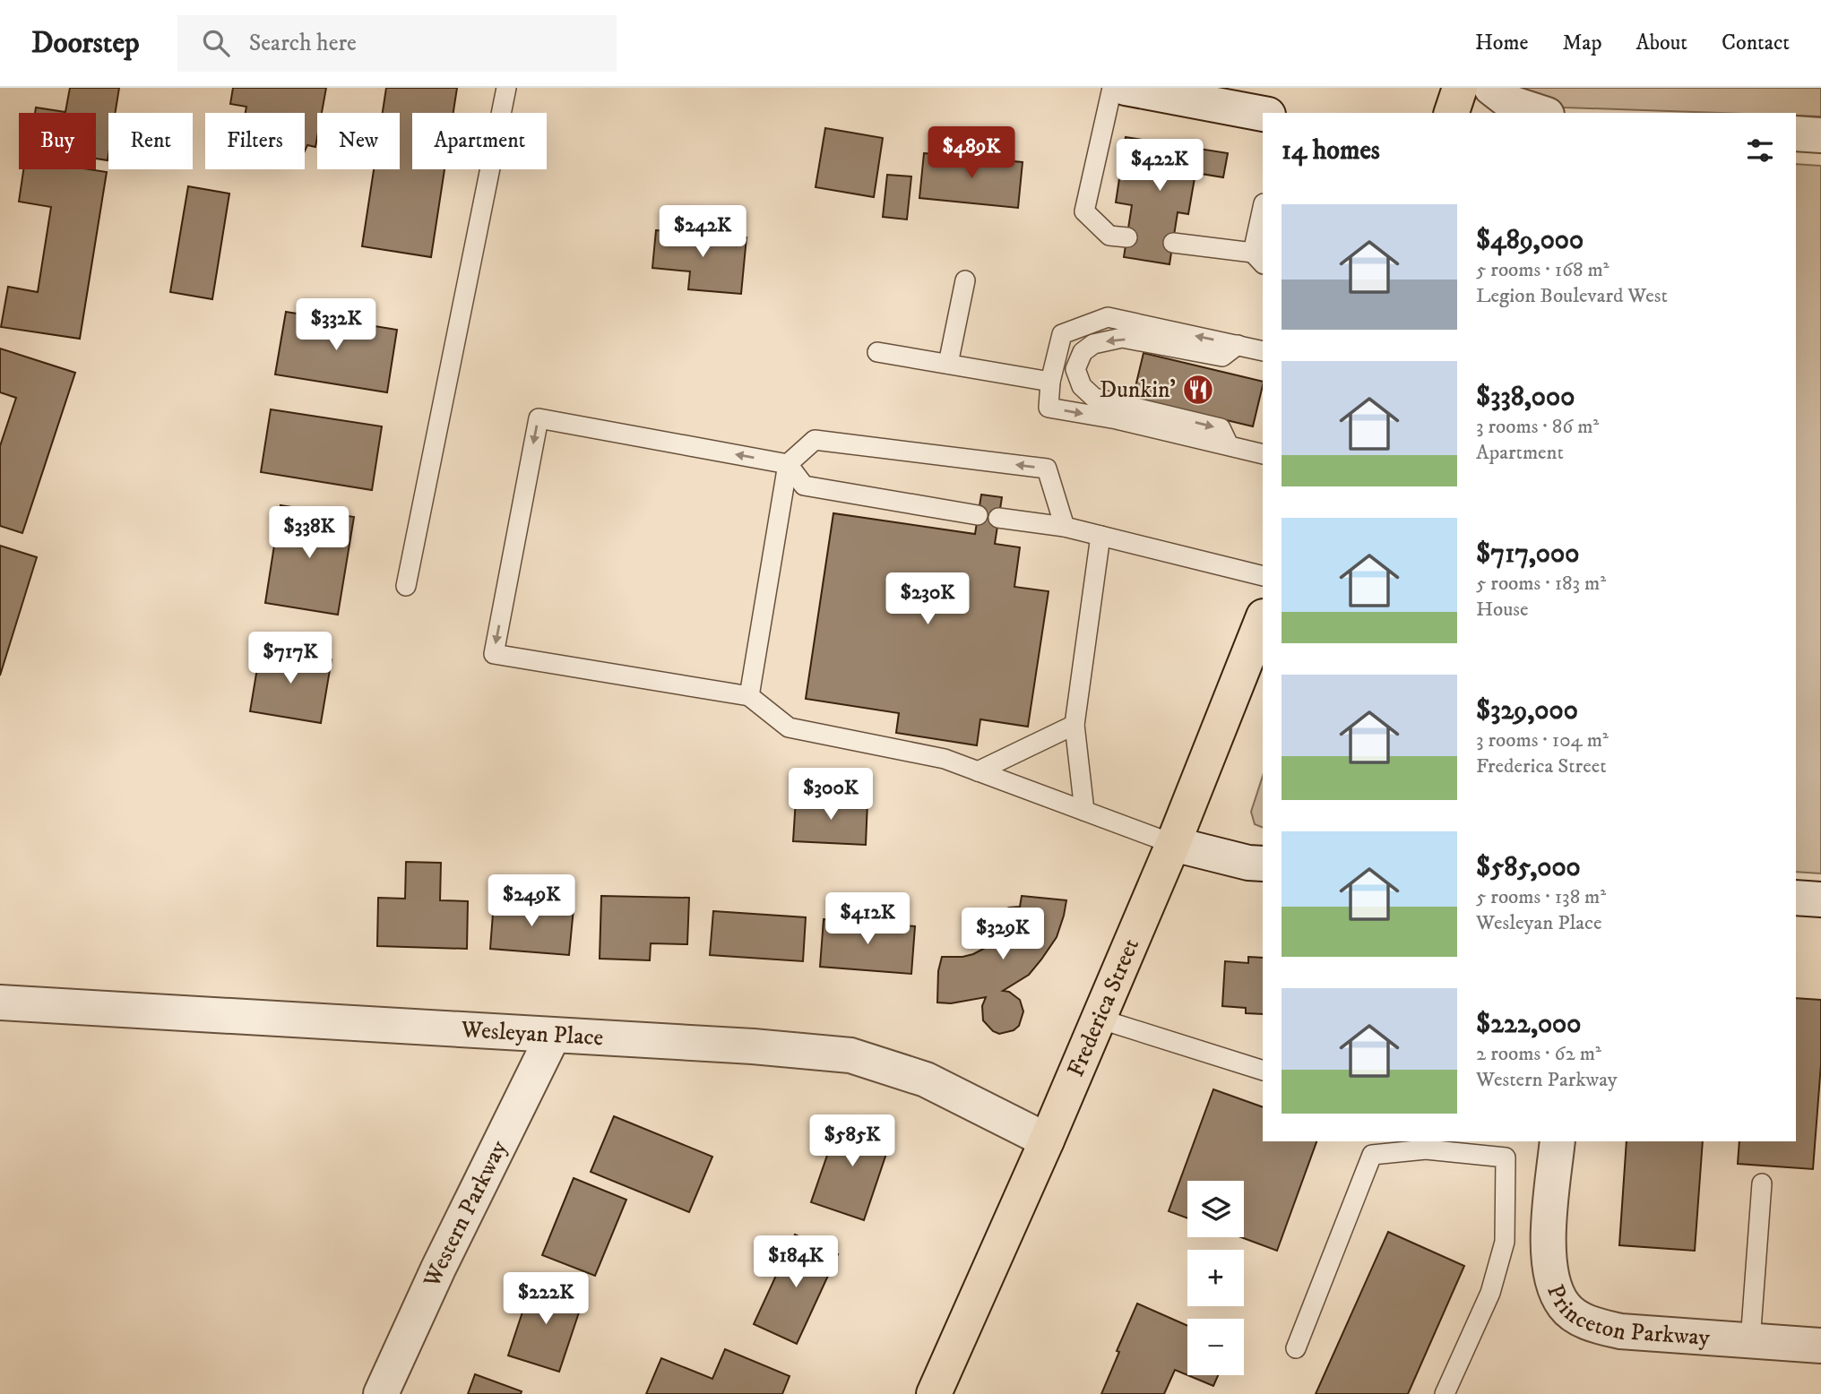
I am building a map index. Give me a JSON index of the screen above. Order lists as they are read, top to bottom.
{
  "streets": {
    "main road": ["Frederica Street"],
    "street": ["Wesleyan Place", "Western Parkway", "Princeton Parkway"]
  },
  "crossings": [
    ["Frederica Street", "Wesleyan Place"],
    ["Wesleyan Place", "Western Parkway"]
  ],
  "places": {
    "restaurant": ["Dunkin'"]
  },
  "page": {
    "header": "Doorstep",
    "search": "Search here",
    "nav": [
      "Home",
      "Map",
      "About",
      "Contact"
    ],
    "chip": [
      "Buy",
      "Rent",
      "Filters",
      "New",
      "Apartment"
    ],
    "heading": "14 homes",
    "price": [
      "$489K",
      "$422K",
      "$242K",
      "$332K",
      "$338K",
      "$230K",
      "$717K",
      "$300K",
      "$249K",
      "$412K",
      "$329K",
      "$585K",
      "$184K",
      "$222K"
    ],
    "list": [
      {
        "name": "$489,000",
        "note": "5 rooms · 168 m² · Legion Boulevard West"
      },
      {
        "name": "$338,000",
        "note": "3 rooms · 86 m² · Apartment"
      },
      {
        "name": "$717,000",
        "note": "5 rooms · 183 m² · House"
      },
      {
        "name": "$329,000",
        "note": "3 rooms · 104 m² · Frederica Street"
      },
      {
        "name": "$585,000",
        "note": "5 rooms · 138 m² · Wesleyan Place"
      },
      {
        "name": "$222,000",
        "note": "2 rooms · 62 m² · Western Parkway"
      }
    ],
    "map_buttons": ["+", "−"]
  }
}
